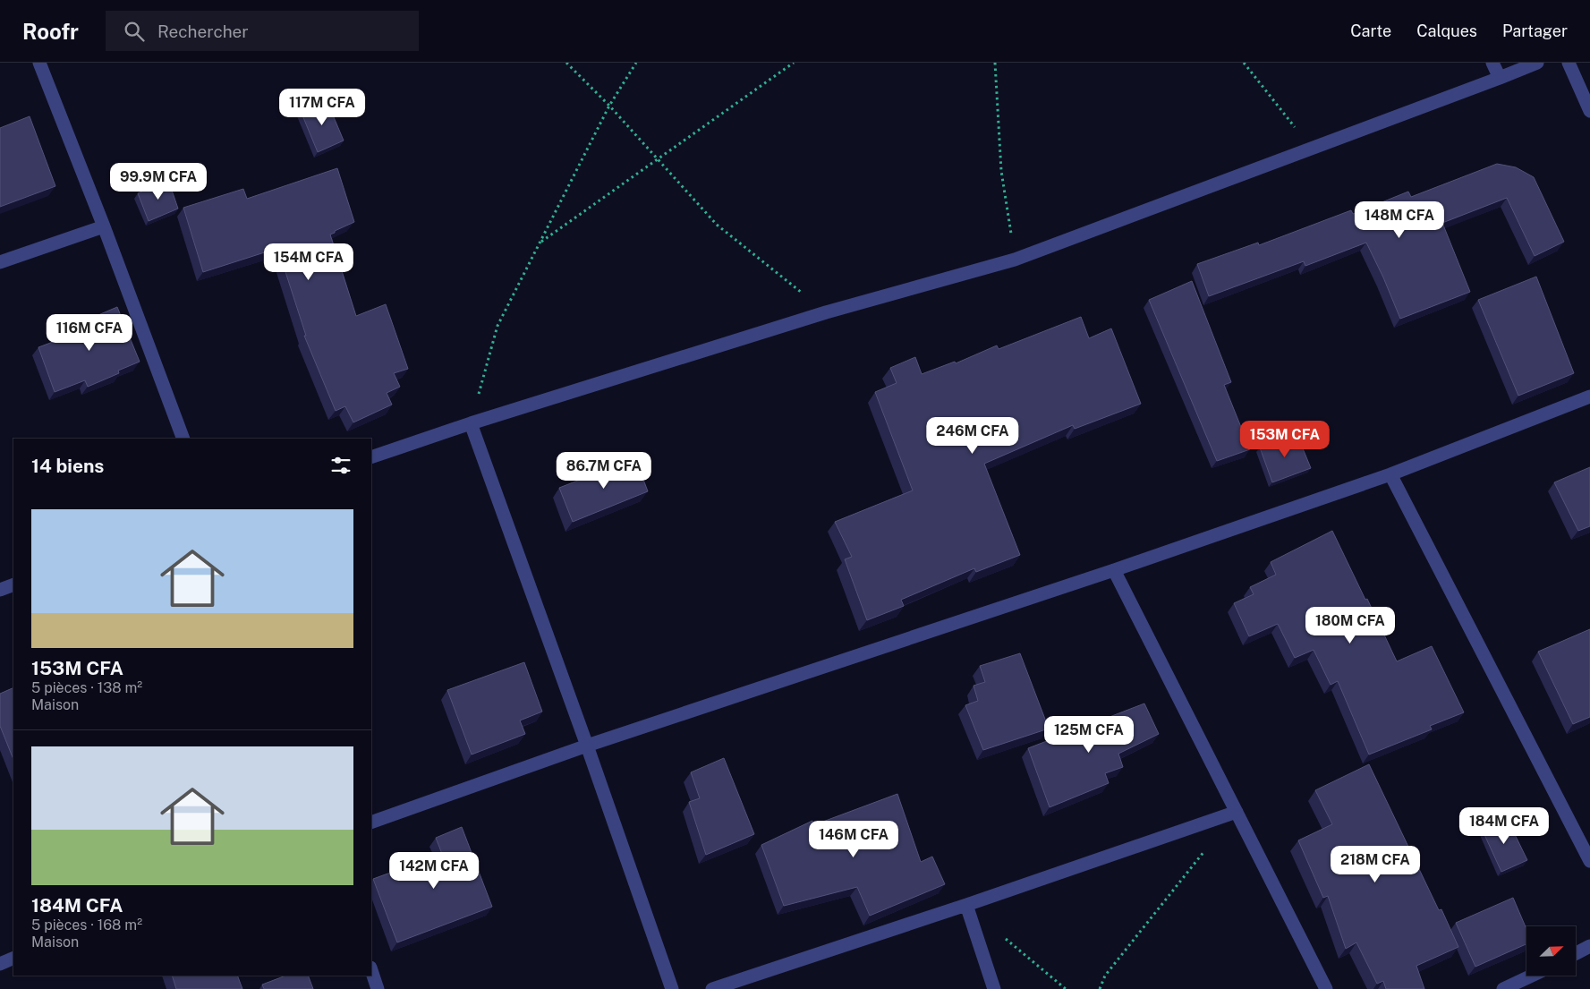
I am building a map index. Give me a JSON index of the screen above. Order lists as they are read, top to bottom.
{
  "north": "top right",
  "page": {
    "header": "Roofr",
    "search": "Rechercher",
    "nav": ["Carte", "Calques", "Partager"],
    "price": [
      "117M CFA",
      "99.9M CFA",
      "148M CFA",
      "154M CFA",
      "116M CFA",
      "246M CFA",
      "153M CFA",
      "86.7M CFA",
      "180M CFA",
      "125M CFA",
      "184M CFA",
      "146M CFA",
      "218M CFA",
      "142M CFA"
    ],
    "heading": "14 biens",
    "list": [
      {
        "name": "153M CFA",
        "note": "5 pièces · 138 m² · Maison"
      },
      {
        "name": "184M CFA",
        "note": "5 pièces · 168 m² · Maison"
      }
    ]
  }
}
